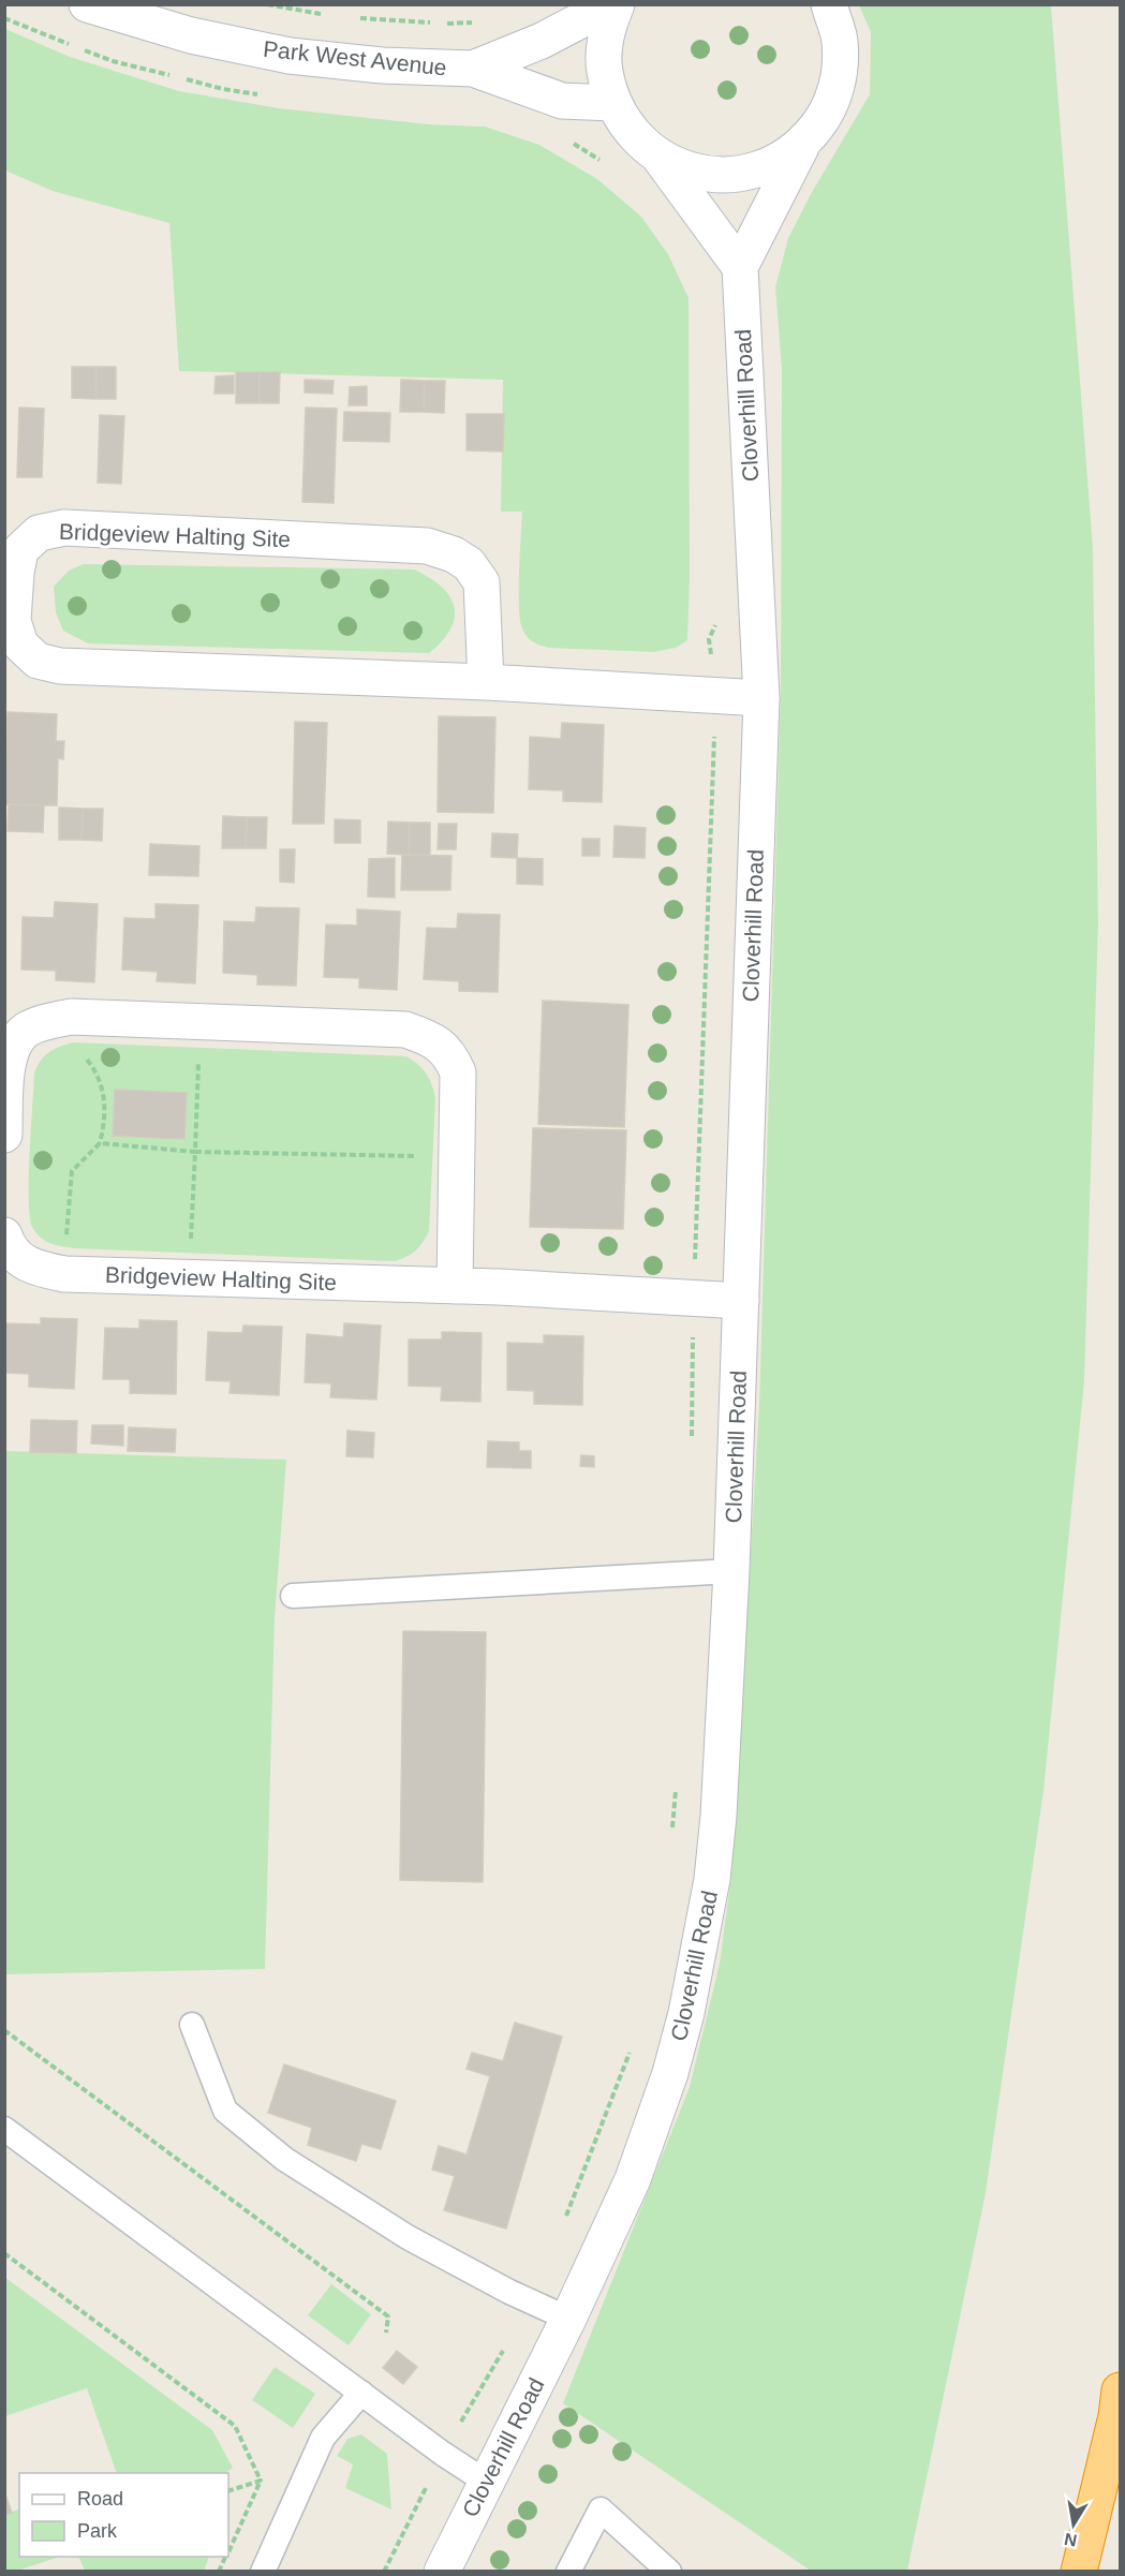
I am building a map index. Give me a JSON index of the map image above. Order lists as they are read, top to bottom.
{
  "streets": {
    "street": ["Park West Avenue", "Cloverhill Road", "Bridgeview Halting Site"]
  },
  "crossings": [
    ["Cloverhill Road", "Bridgeview Halting Site"]
  ],
  "legend": ["Road", "Park"],
  "north": "bottom"
}
